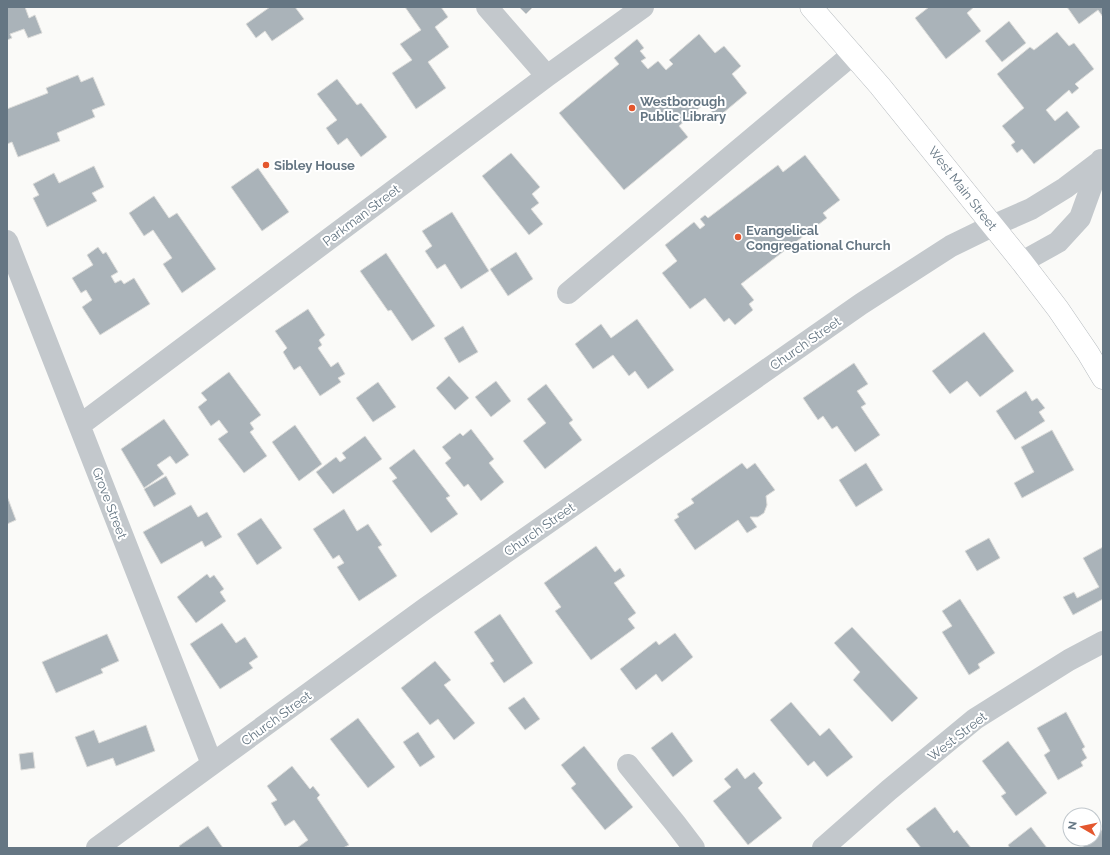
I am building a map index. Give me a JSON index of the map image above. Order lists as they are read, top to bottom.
{
  "streets": {
    "main road": ["West Main Street"],
    "street": [
      "Parkman Street",
      "Church Street",
      "Grove Street",
      "West Street"
    ]
  },
  "crossings": [
    ["West Main Street", "Church Street"],
    ["Parkman Street", "Grove Street"],
    ["Church Street", "Grove Street"]
  ],
  "places": ["Westborough Public Library", "Sibley House", "Evangelical Congregational Church"],
  "north": "left"
}
